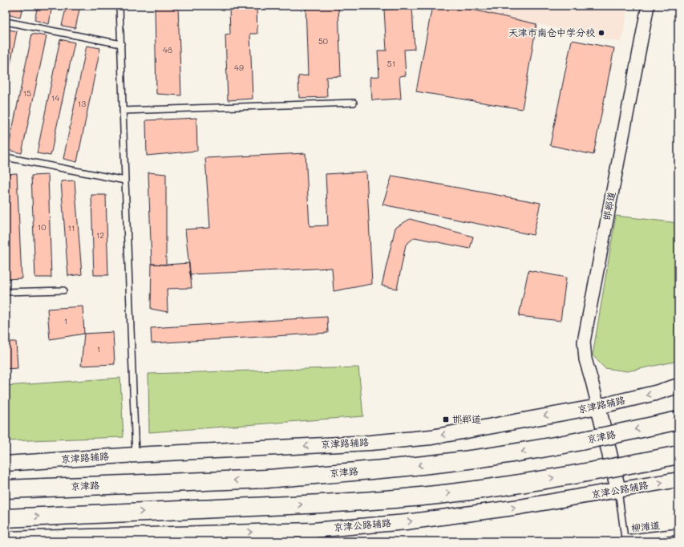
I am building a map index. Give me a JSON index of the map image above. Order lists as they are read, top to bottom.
{
  "streets": {
    "main road": ["京津路"],
    "street": ["邯郸道", "京津路辅路", "京津公路辅路"],
    "lane": ["柳滩道"]
  },
  "crossings": [
    ["邯郸道", "京津路辅路"],
    ["京津公路辅路", "柳滩道"]
  ],
  "one_way": ["京津路辅路", "京津公路辅路"],
  "places": {
    "other": ["天津市南仓中学分校"],
    "transit": ["邯郸道"]
  },
  "house_numbers": [
    "50",
    "48",
    "51",
    "49",
    "15",
    "14",
    "13",
    "10",
    "11",
    "12",
    "1",
    "1"
  ]
}
